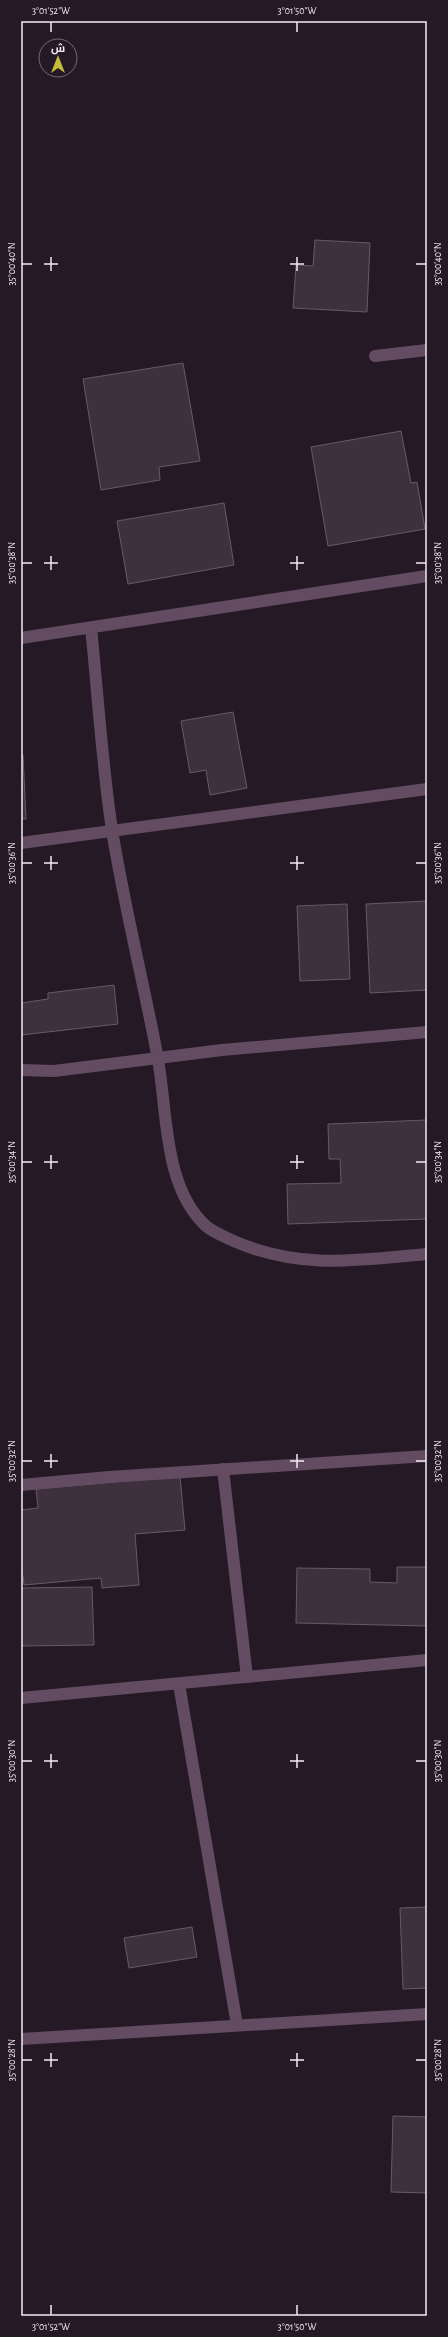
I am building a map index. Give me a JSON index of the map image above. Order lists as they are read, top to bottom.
{
  "north": "top",
  "coordinates": [
    "3°01'52\"W",
    "3°01'50\"W",
    "35°00'40\"N",
    "35°00'38\"N",
    "35°00'36\"N",
    "35°00'34\"N",
    "35°00'32\"N",
    "35°00'30\"N",
    "35°00'28\"N"
  ]
}
